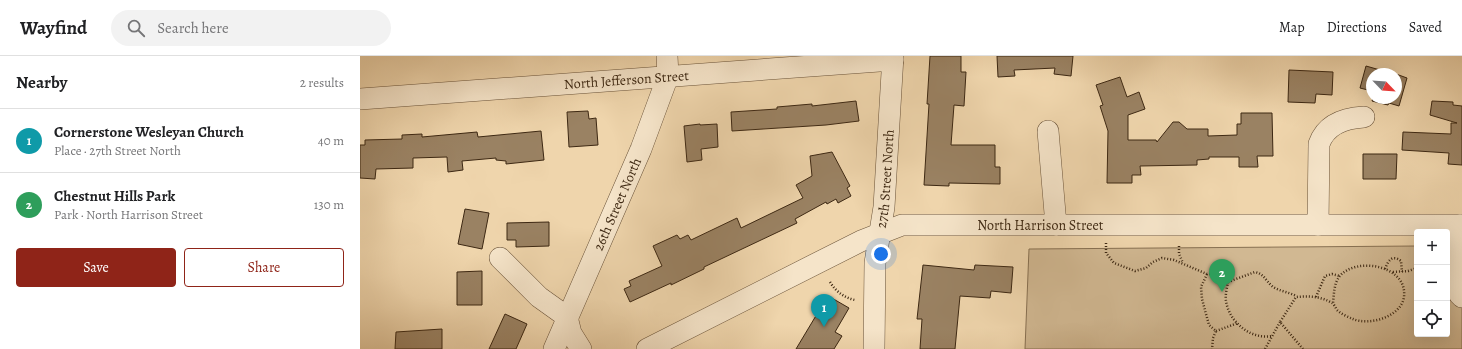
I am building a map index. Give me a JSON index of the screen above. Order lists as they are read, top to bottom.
{
  "streets": {
    "street": [
      "North Jefferson Street",
      "27th Street North",
      "26th Street North",
      "North Harrison Street"
    ]
  },
  "crossings": [
    ["North Jefferson Street", "27th Street North"],
    ["North Jefferson Street", "26th Street North"],
    ["27th Street North", "North Harrison Street"]
  ],
  "north": "bottom right",
  "page": {
    "header": "Wayfind",
    "search": "Search here",
    "nav": ["Map", "Directions", "Saved"],
    "heading": ["Nearby", "2 results"],
    "list": [
      {
        "mark": "1",
        "name": "Cornerstone Wesleyan Church",
        "note": "Place · 27th Street North",
        "value": "40 m"
      },
      {
        "mark": "2",
        "name": "Chestnut Hills Park",
        "note": "Park · North Harrison Street",
        "value": "130 m"
      }
    ],
    "map_buttons": ["+", "−"],
    "buttons": ["Save", "Share"],
    "pins": ["2", "1"]
  }
}
